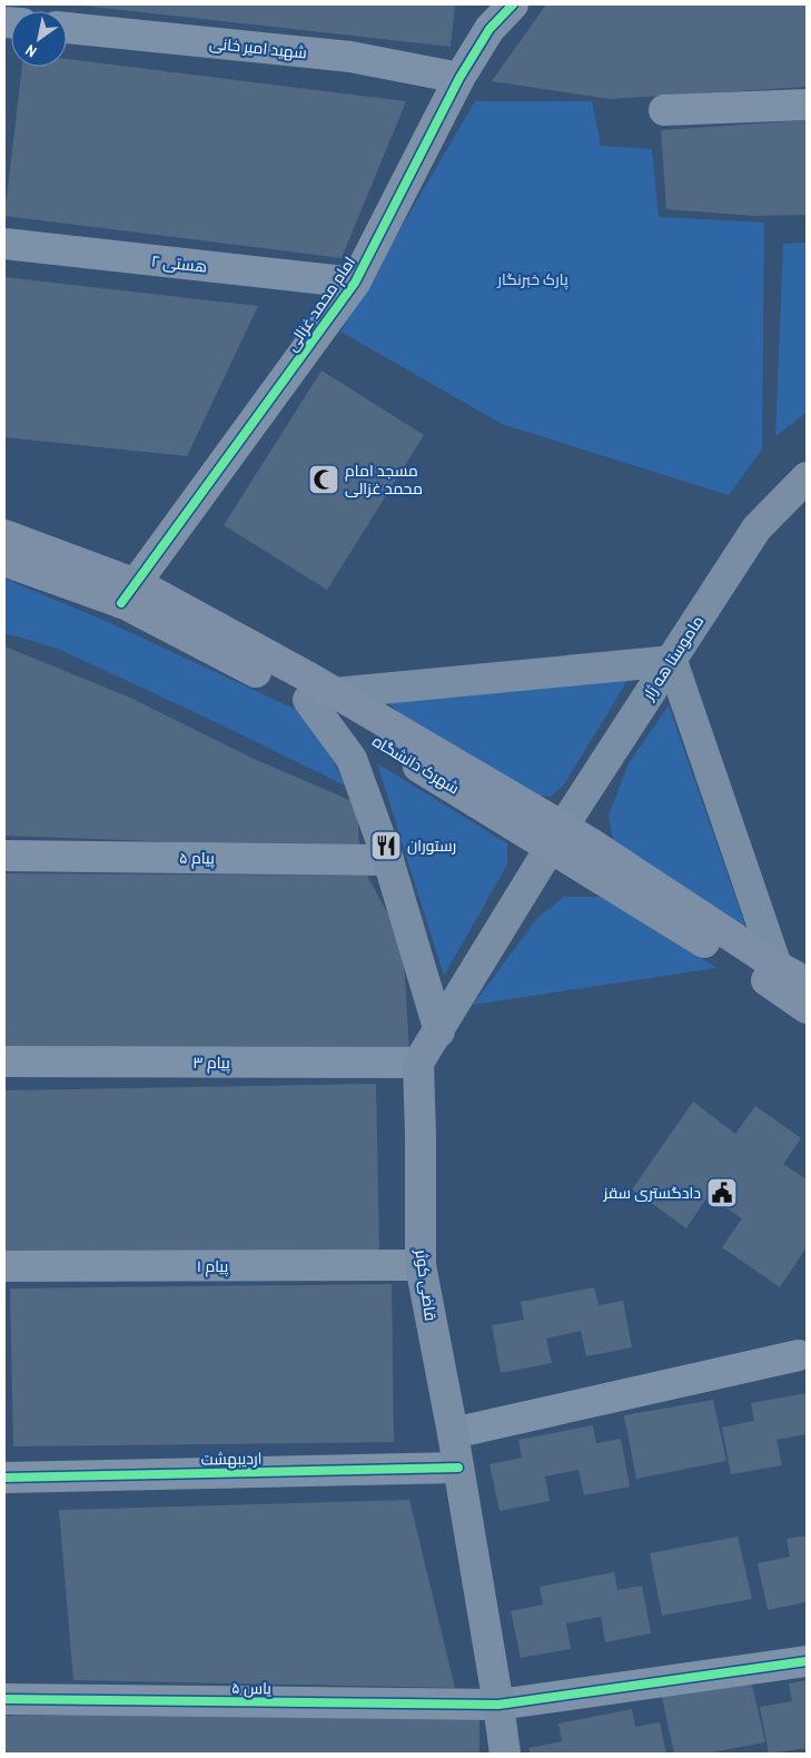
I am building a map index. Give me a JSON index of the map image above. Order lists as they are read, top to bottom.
{
  "streets": {
    "main road": ["ماموستا هه ژار", "شهرک دانشگاه", "قاضی کوثر"],
    "street": [
      "شهید امیر خانی",
      "هستی ۲",
      "امام محمد غزالی",
      "پیام ۵",
      "پیام ۳",
      "پیام ۱",
      "اردیبهشت",
      "یاس ۵"
    ]
  },
  "crossings": [
    ["شهید امیر خانی", "امام محمد غزالی"],
    ["هستی ۲", "امام محمد غزالی"],
    ["امام محمد غزالی", "شهرک دانشگاه"],
    ["ماموستا هه ژار", "شهرک دانشگاه"],
    ["پیام ۳", "قاضی کوثر"],
    ["پیام ۱", "قاضی کوثر"],
    ["قاضی کوثر", "اردیبهشت"],
    ["قاضی کوثر", "یاس ۵"]
  ],
  "parks": ["پارک خبرنگار"],
  "places": {
    "mosque": ["مسجد امام محمد غزالی"],
    "restaurant": ["رستوران"],
    "public building": ["دادگستری سقز"]
  },
  "north": "bottom left"
}
